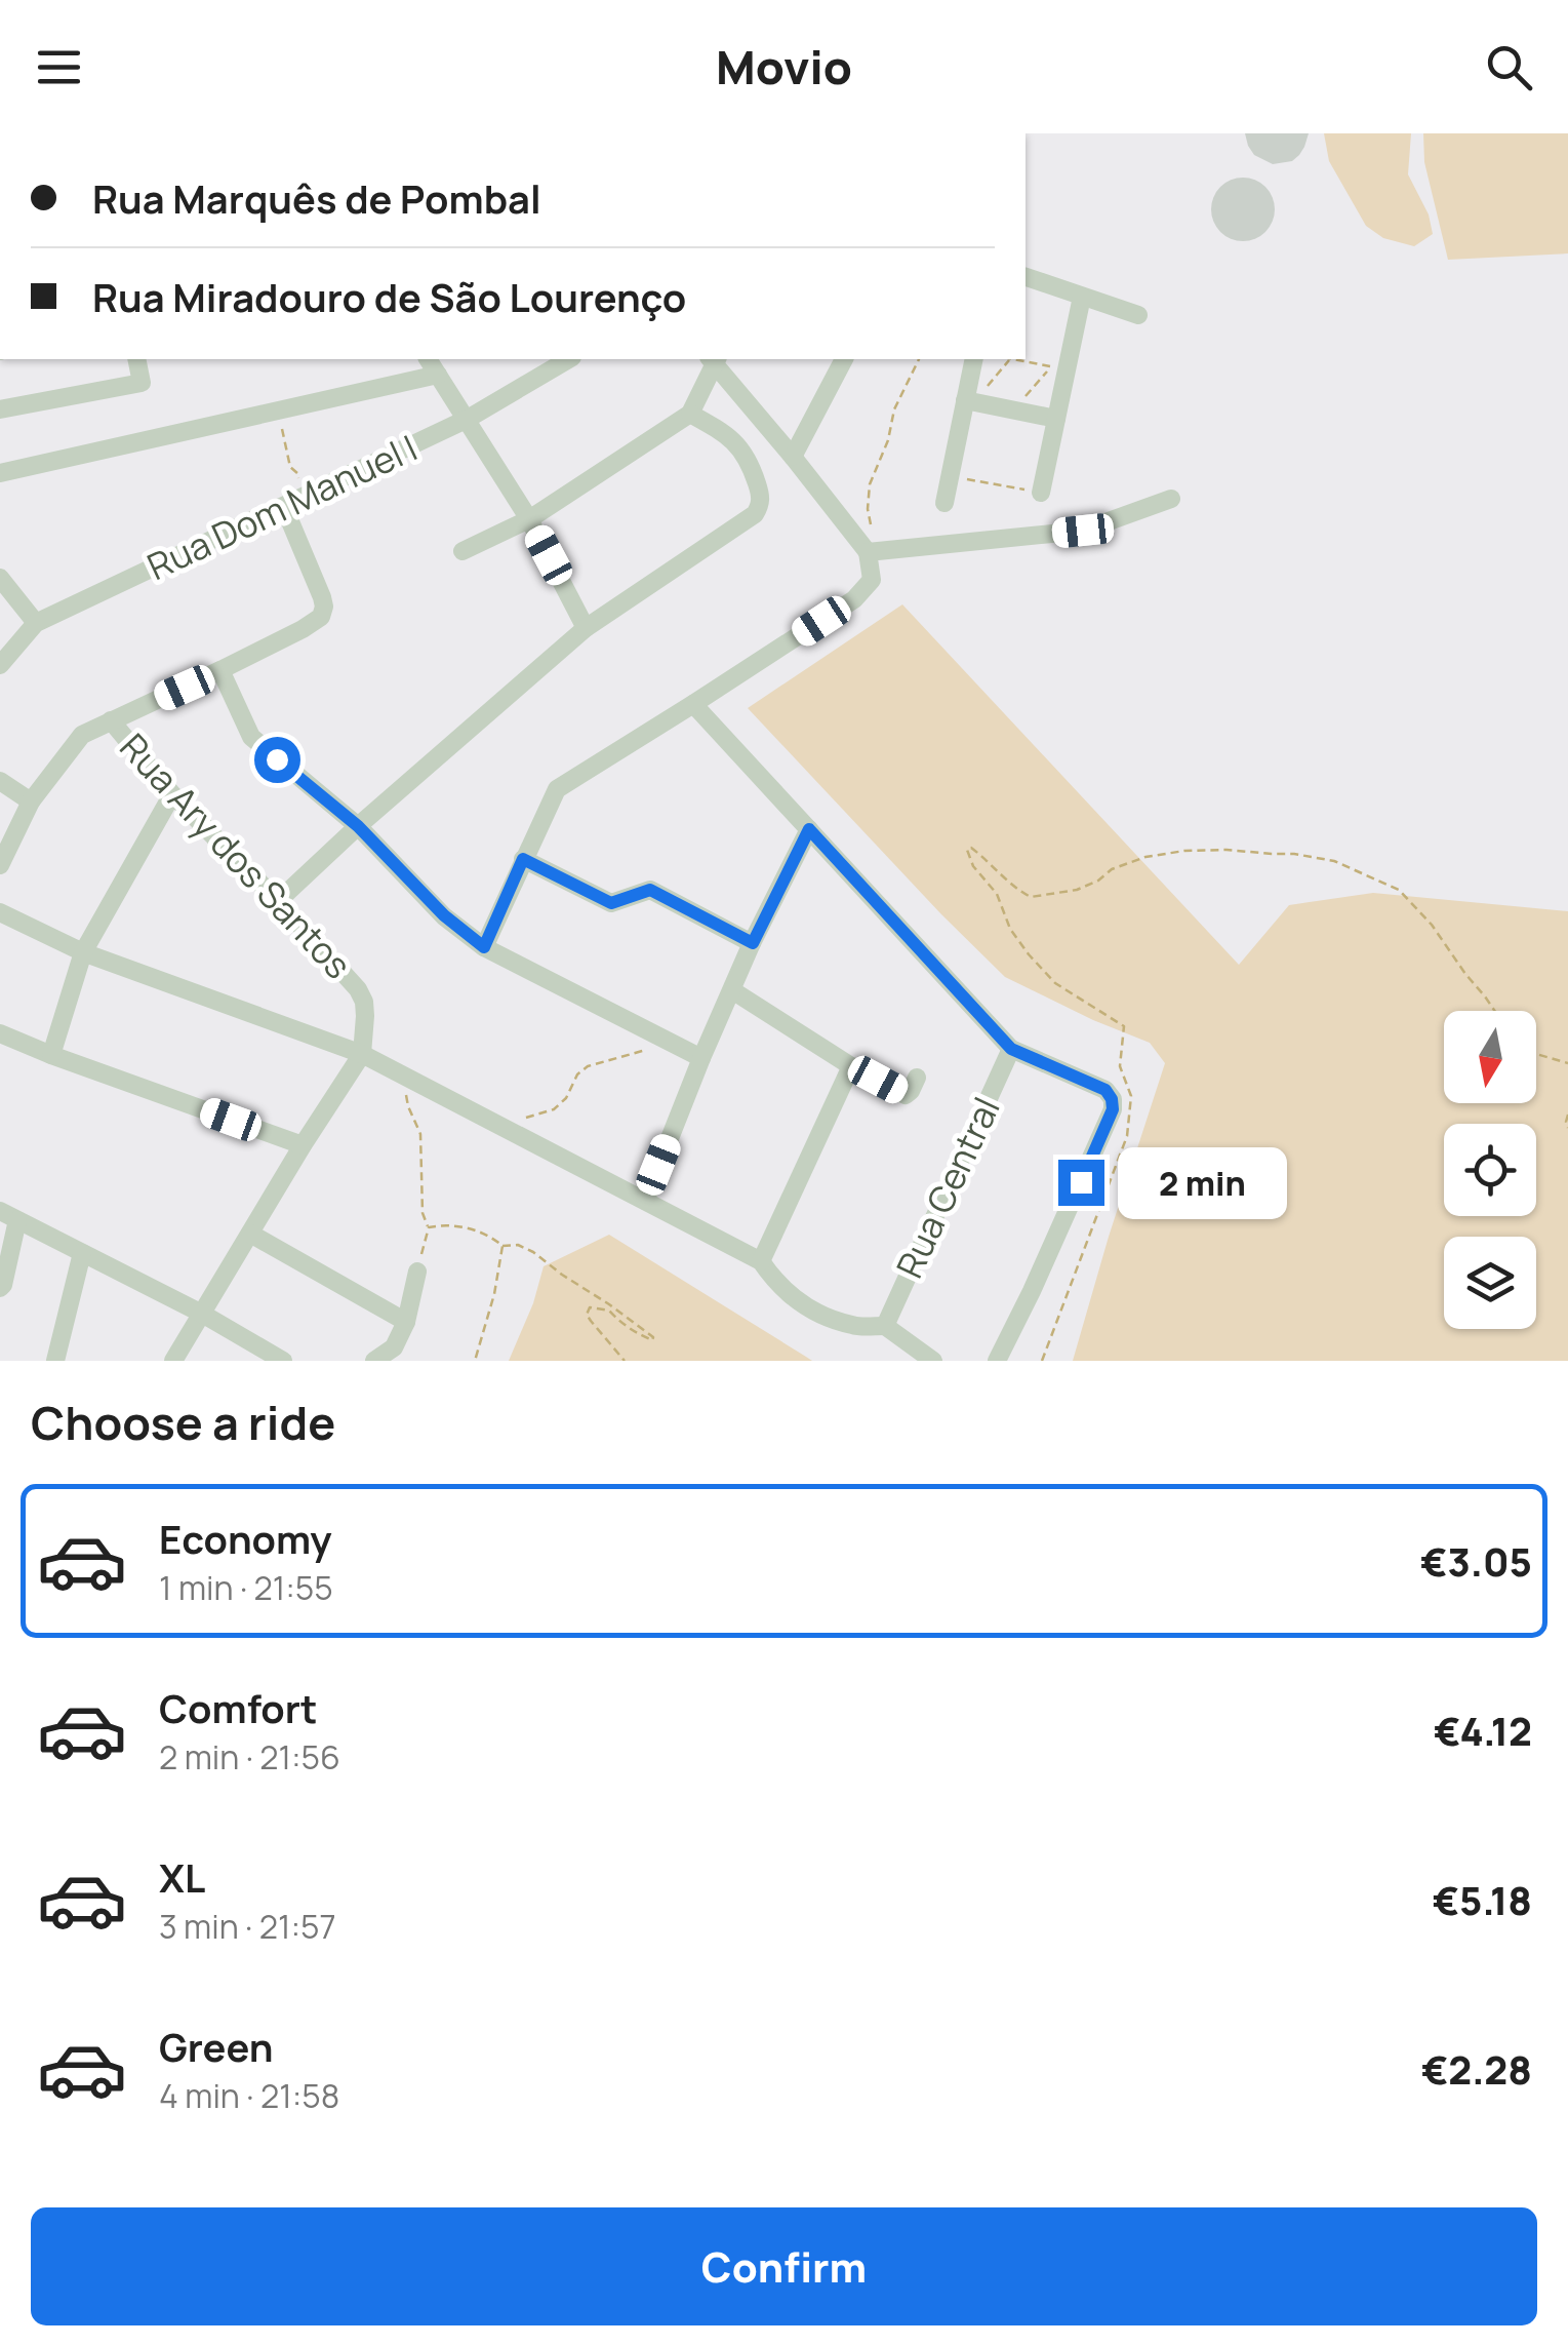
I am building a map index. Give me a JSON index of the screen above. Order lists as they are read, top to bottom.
{
  "streets": {
    "street": ["Rua Dom Manuel I", "Rua Ary dos Santos", "Rua Central"]
  },
  "north": "bottom",
  "page": {
    "header": "Movio",
    "banner": ["Rua Marquês de Pombal", "Rua Miradouro de São Lourenço"],
    "bubble": "2 min",
    "heading": "Choose a ride",
    "list": [
      {
        "name": "Economy",
        "note": "1 min · 21:55",
        "value": "€3.05"
      },
      {
        "name": "Comfort",
        "note": "2 min · 21:56",
        "value": "€4.12"
      },
      {
        "name": "XL",
        "note": "3 min · 21:57",
        "value": "€5.18"
      },
      {
        "name": "Green",
        "note": "4 min · 21:58",
        "value": "€2.28"
      }
    ],
    "buttons": "Confirm"
  }
}
